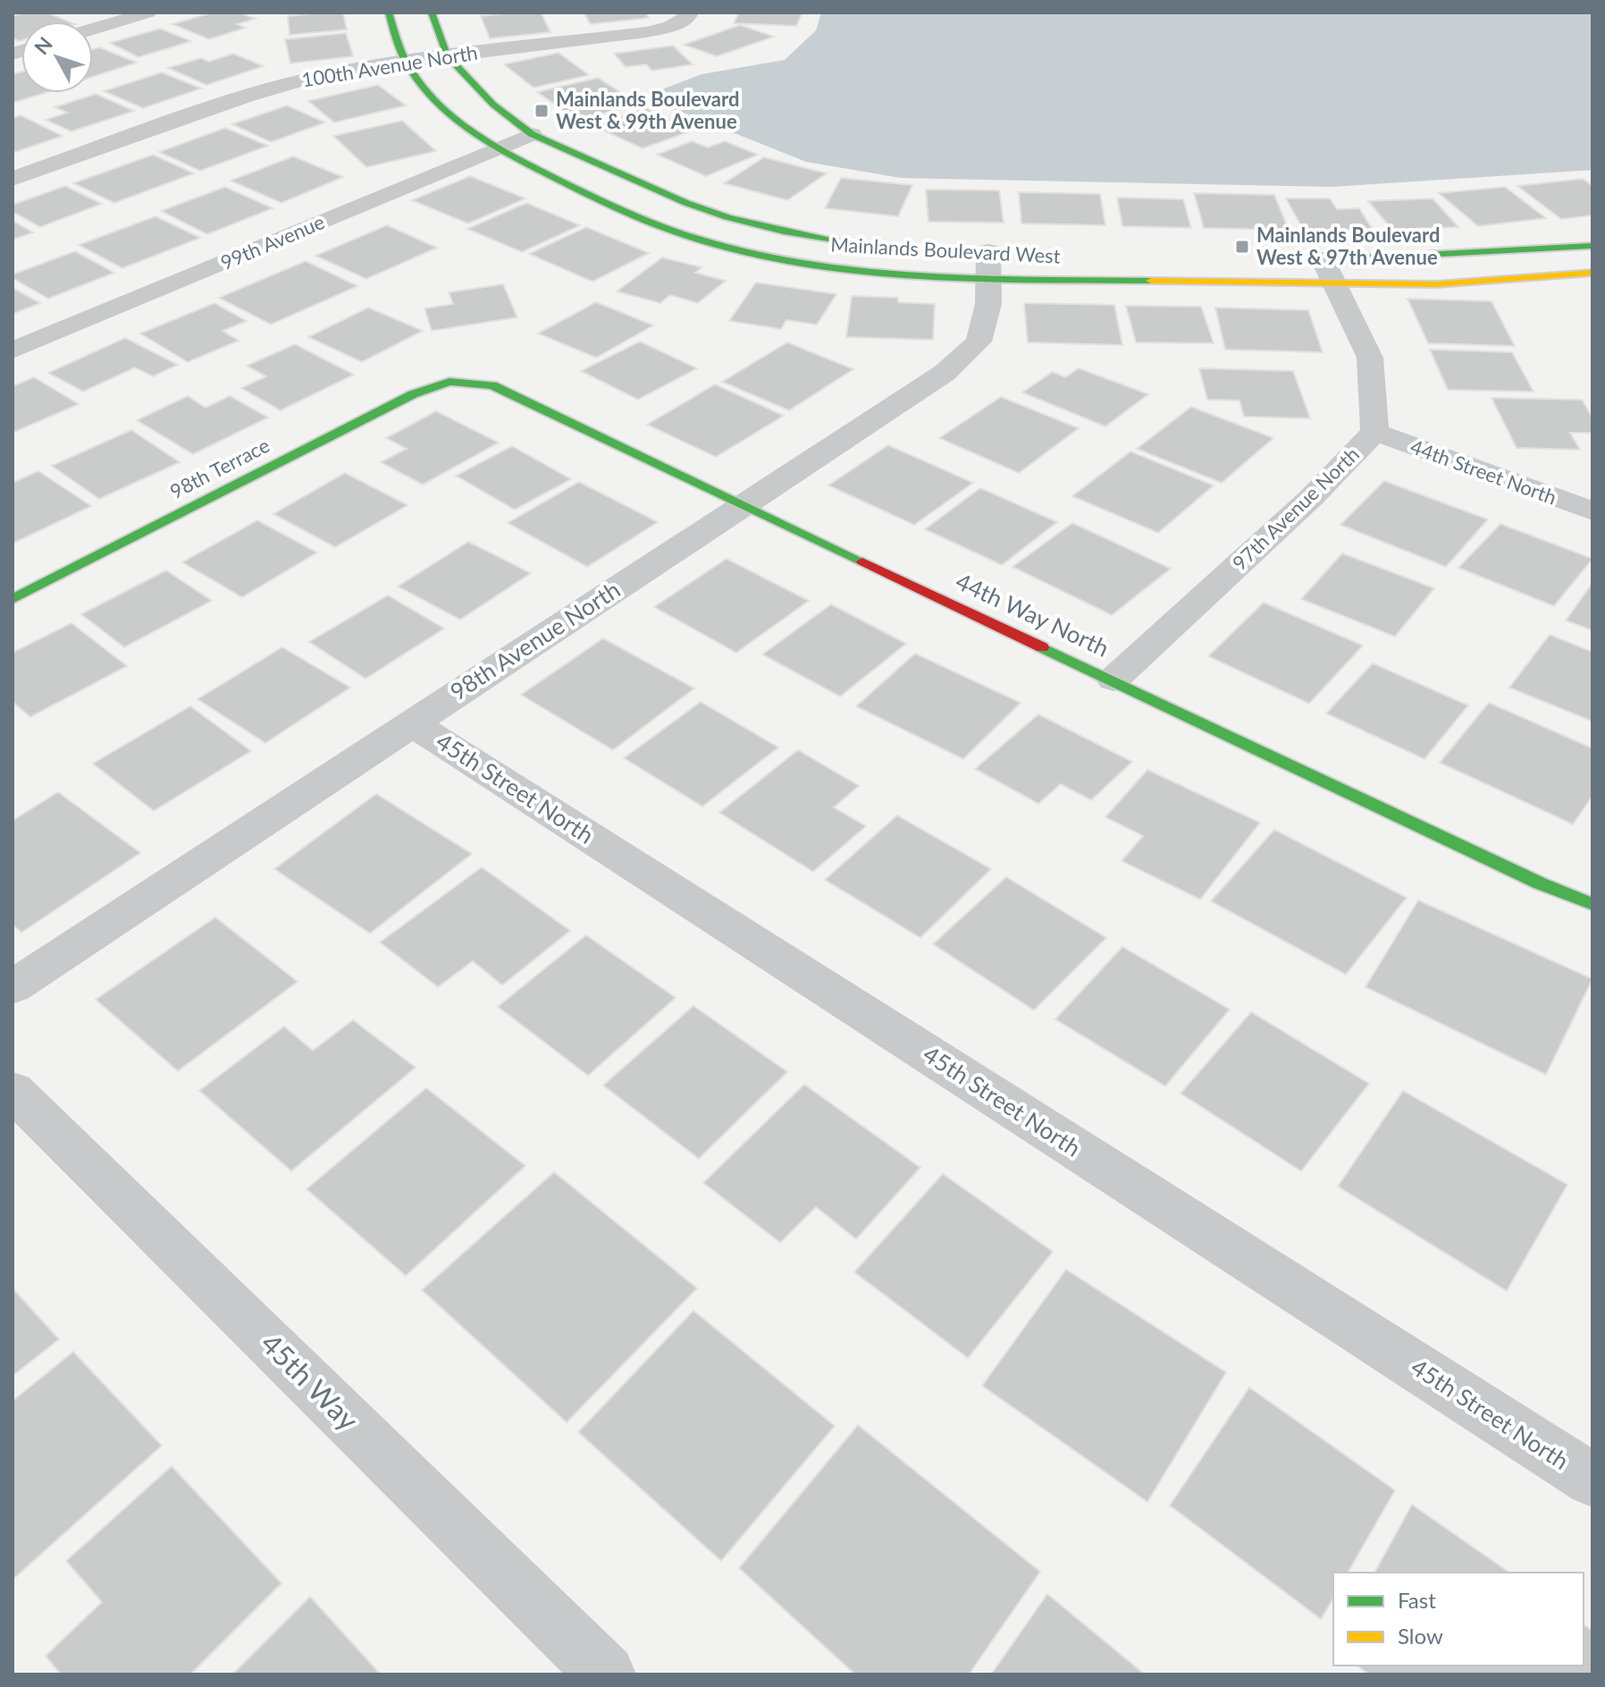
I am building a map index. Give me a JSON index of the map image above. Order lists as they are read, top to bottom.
{
  "streets": {
    "street": [
      "100th Avenue North",
      "99th Avenue",
      "Mainlands Boulevard West",
      "98th Terrace",
      "44th Street North",
      "97th Avenue North",
      "44th Way North",
      "98th Avenue North",
      "45th Street North",
      "45th Way"
    ]
  },
  "crossings": [
    ["100th Avenue North", "Mainlands Boulevard West"],
    ["99th Avenue", "Mainlands Boulevard West"],
    ["Mainlands Boulevard West", "97th Avenue North"],
    ["Mainlands Boulevard West", "98th Avenue North"],
    ["98th Terrace", "44th Way North"],
    ["44th Street North", "97th Avenue North"],
    ["97th Avenue North", "44th Way North"],
    ["44th Way North", "98th Avenue North"],
    ["98th Avenue North", "45th Street North"]
  ],
  "places": {
    "transit": ["Mainlands Boulevard West & 99th Avenue", "Mainlands Boulevard West & 97th Avenue"]
  },
  "legend": ["Fast", "Slow"],
  "north": "top left"
}
